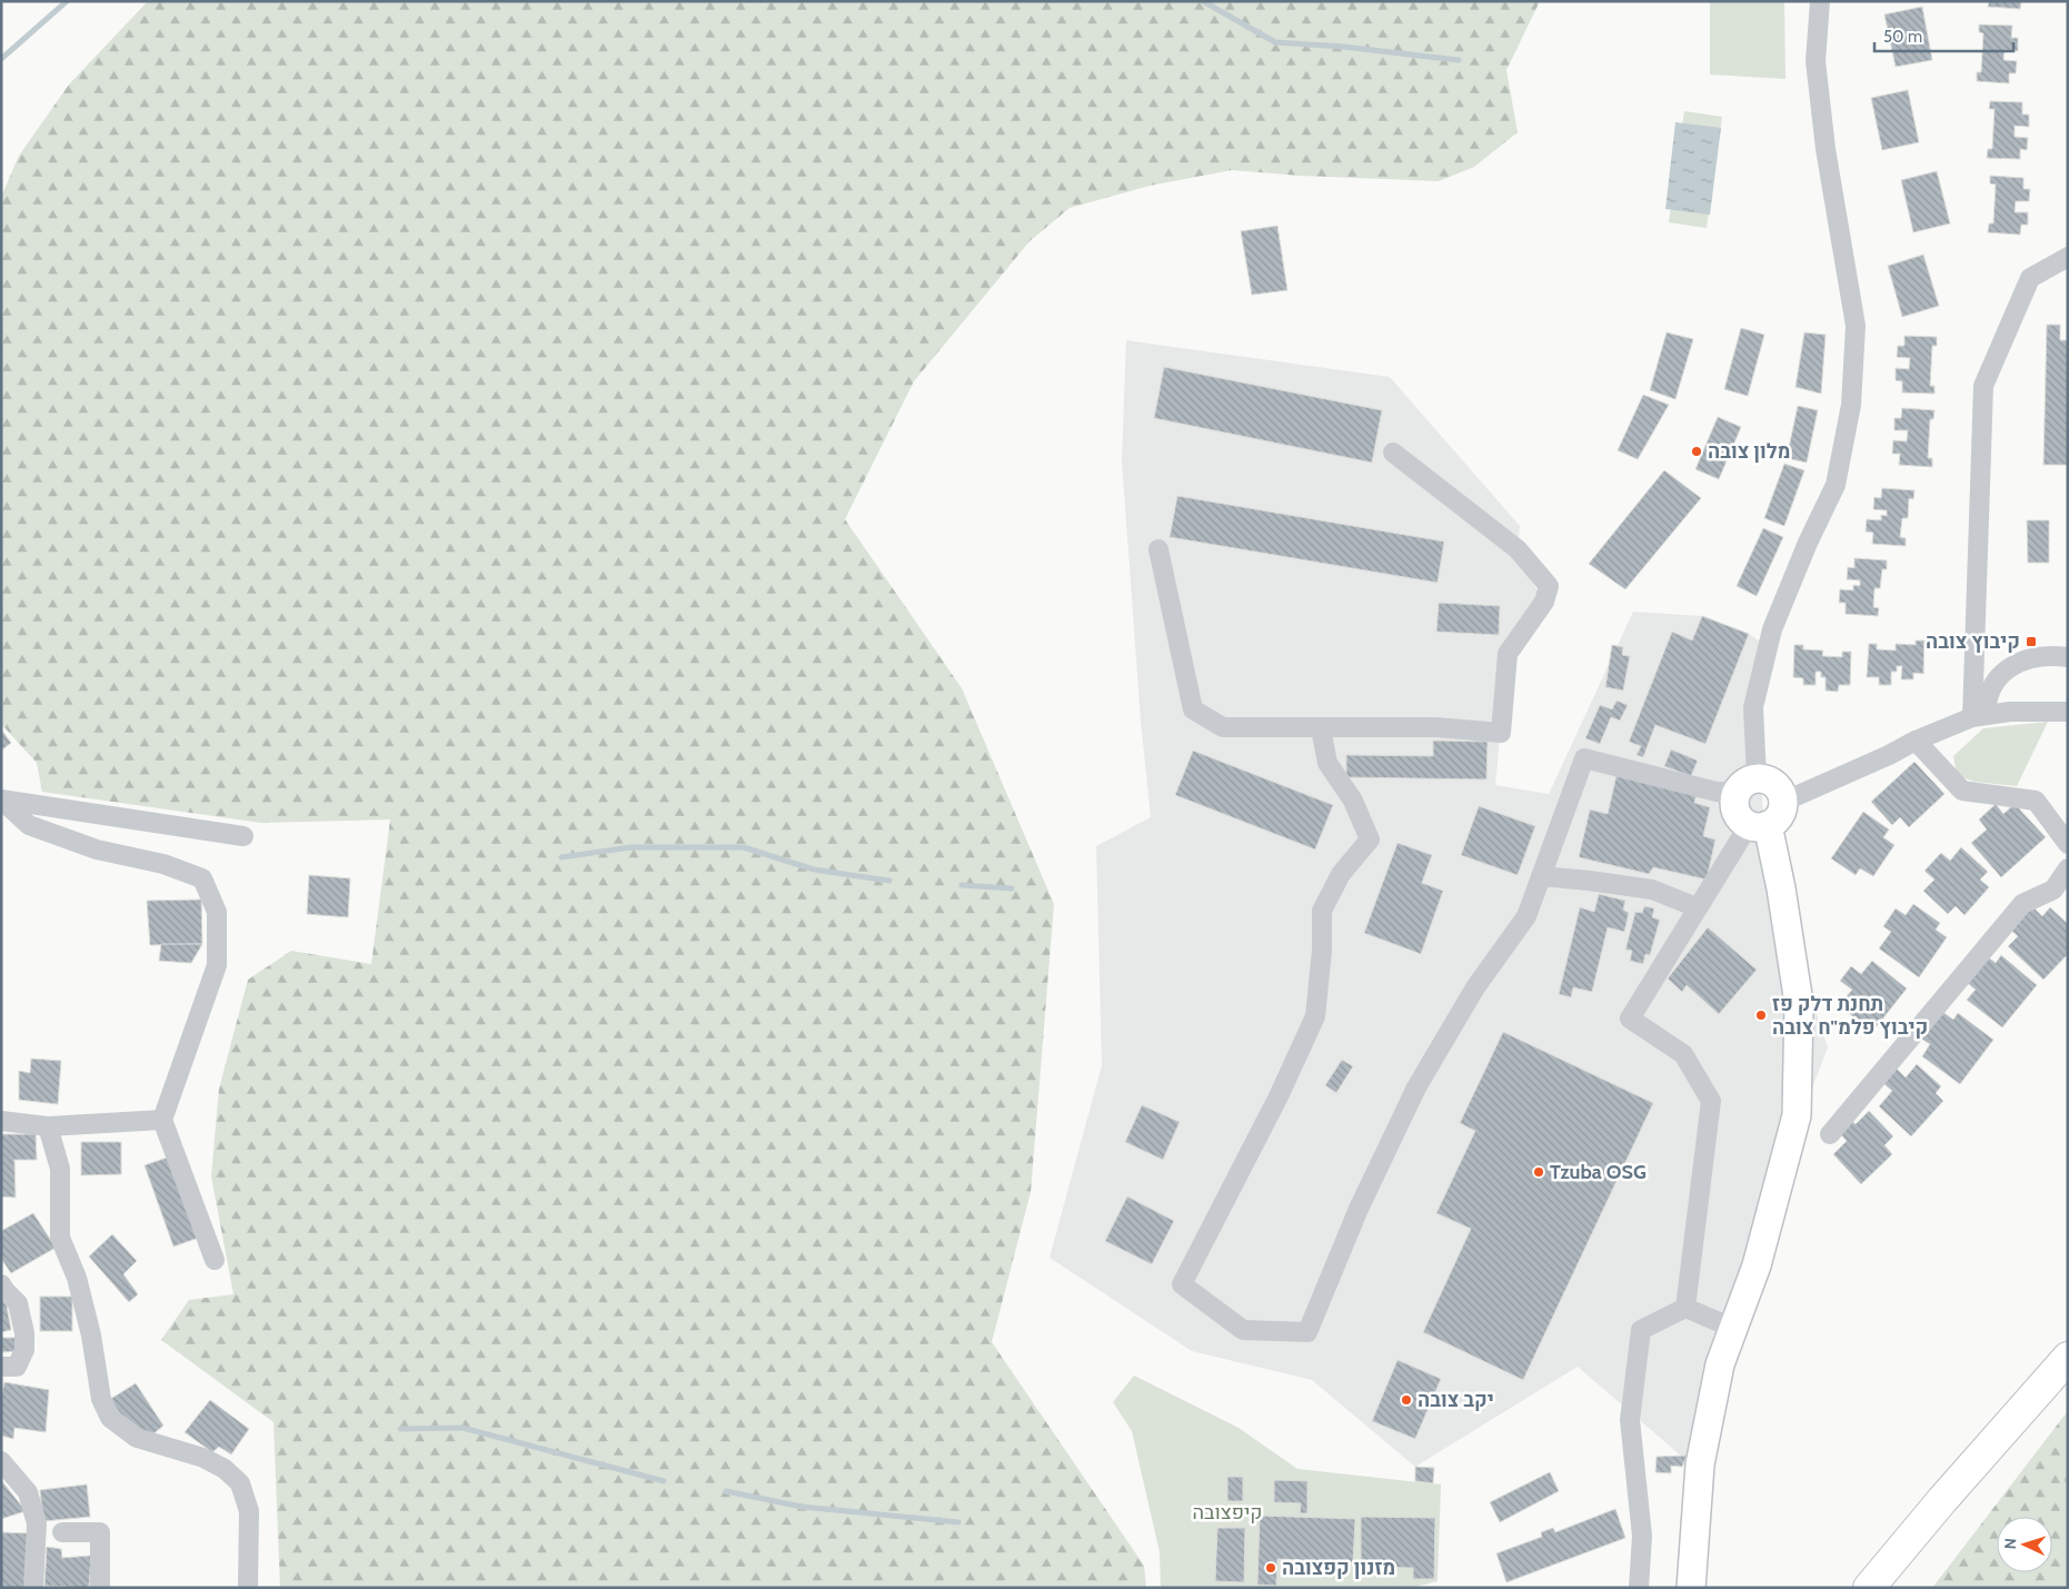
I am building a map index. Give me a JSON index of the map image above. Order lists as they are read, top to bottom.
{
  "parks": ["קיפצובה"],
  "places": {
    "other": [
      "מלון צובה",
      "תחנת דלק פז קיבוץ פלמ\"ח צובה",
      "Tzuba OSG",
      "יקב צובה",
      "מזנון קפצובה"
    ],
    "transit": ["קיבוץ צובה"]
  },
  "scale_bar": "50 m",
  "north": "left"
}
